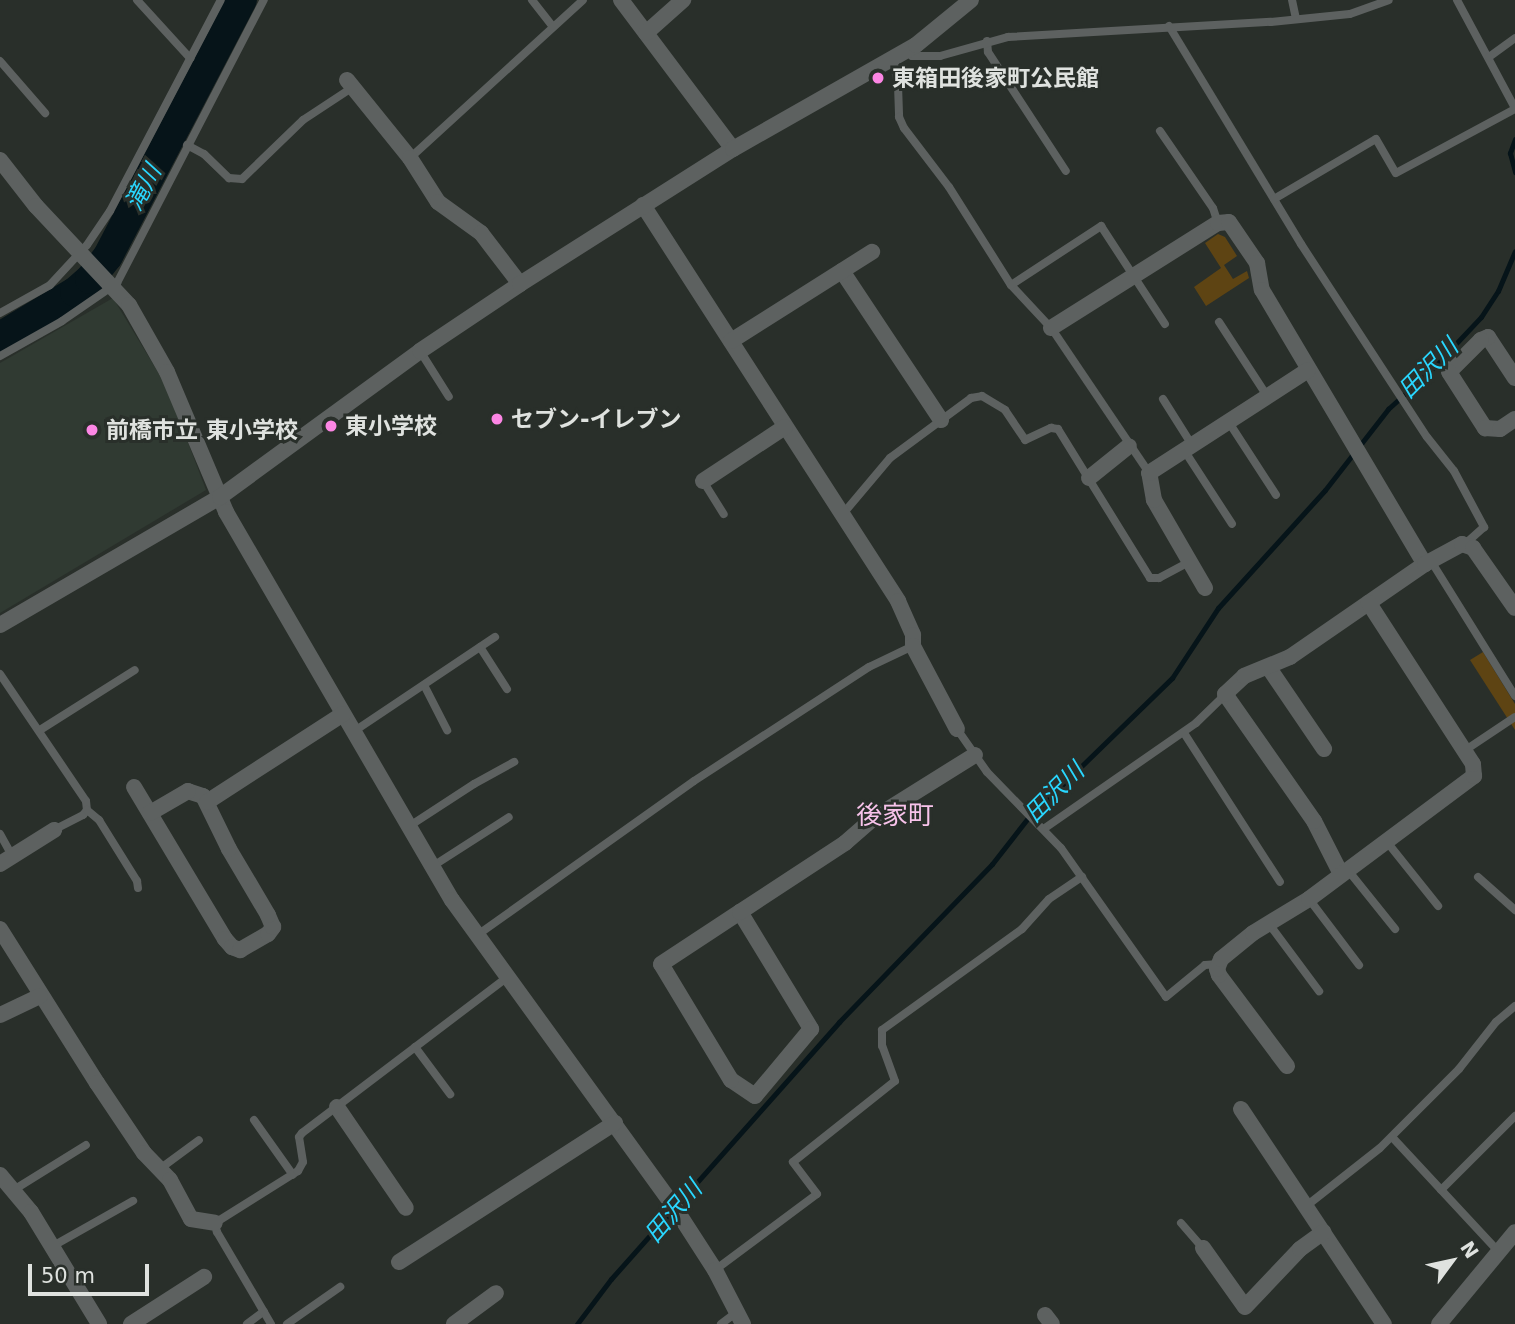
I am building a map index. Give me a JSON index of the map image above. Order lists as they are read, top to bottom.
{
  "districts": ["後家町"],
  "water": ["滝川", "田沢川"],
  "places": [
    "東箱田後家町公民館",
    "セブン-イレブン",
    "東小学校",
    "前橋市立 東小学校"
  ],
  "scale_bar": "50 m",
  "north": "top right"
}
